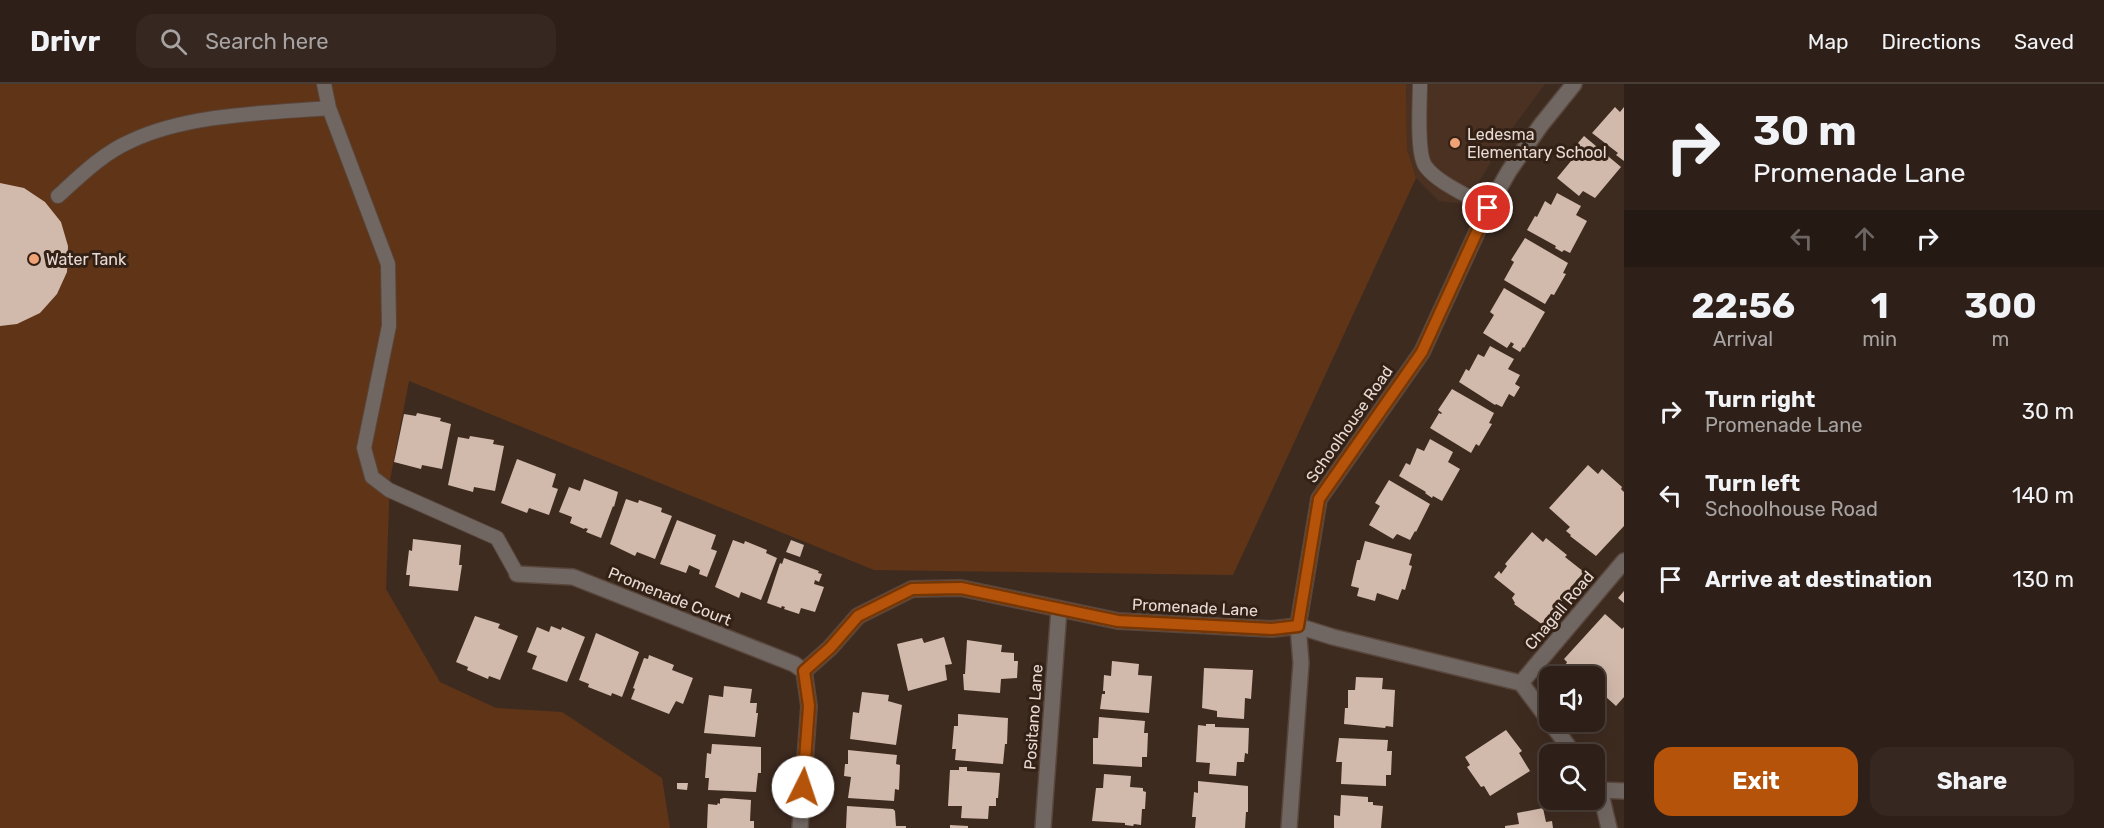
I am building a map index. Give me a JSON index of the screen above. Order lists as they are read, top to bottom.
{
  "streets": {
    "street": [
      "Schoolhouse Road",
      "Promenade Court",
      "Promenade Lane",
      "Chagall Road",
      "Positano Lane"
    ]
  },
  "crossings": [
    ["Schoolhouse Road", "Promenade Lane"],
    ["Promenade Court", "Promenade Lane"],
    ["Promenade Lane", "Chagall Road"],
    ["Promenade Lane", "Positano Lane"]
  ],
  "places": ["Ledesma Elementary School", "Water Tank"],
  "page": {
    "header": "Drivr",
    "search": "Search here",
    "nav": ["Map", "Directions", "Saved"],
    "turn": ["30 m", "Promenade Lane"],
    "eta": [
      "22:56",
      "Arrival",
      "1",
      "min",
      "300",
      "m"
    ],
    "list": [
      {
        "name": "Turn right",
        "note": "Promenade Lane",
        "value": "30 m"
      },
      {
        "name": "Turn left",
        "note": "Schoolhouse Road",
        "value": "140 m"
      },
      {
        "name": "Arrive at destination",
        "value": "130 m"
      }
    ],
    "buttons": ["Exit", "Share"]
  }
}
